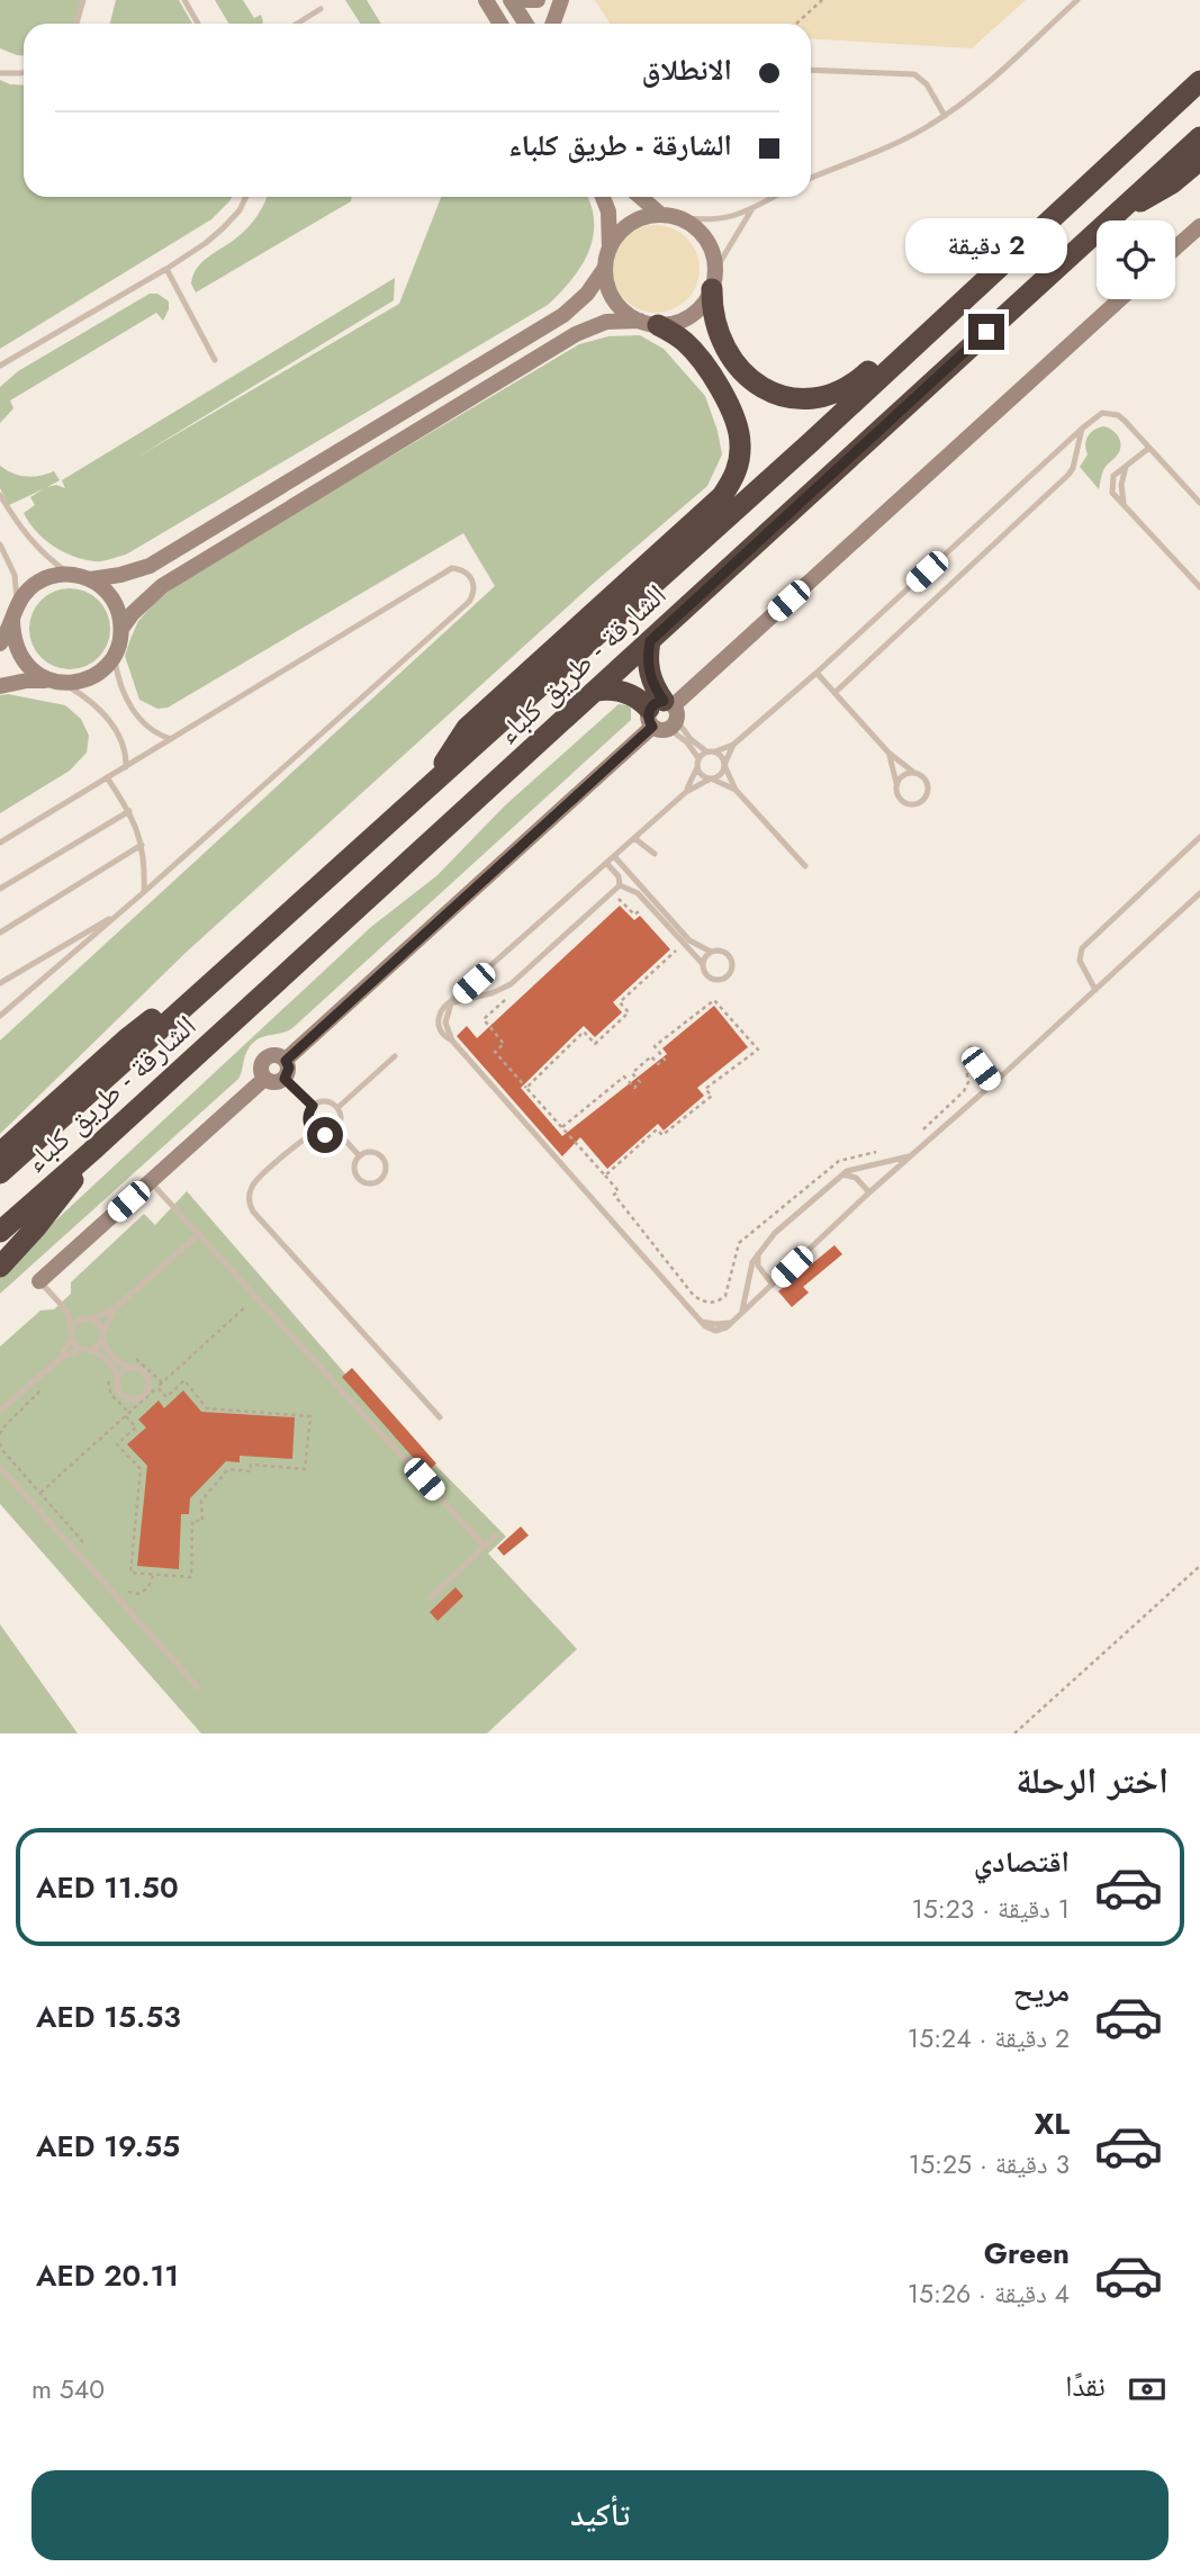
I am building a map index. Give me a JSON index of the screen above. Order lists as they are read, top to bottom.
{
  "streets": {
    "highway": ["الشارقة - طريق كلباء"]
  },
  "page": {
    "banner": ["الانطلاق", "الشارقة - طريق كلباء"],
    "bubble": "2 دقيقة",
    "heading": "اختر الرحلة",
    "list": [
      {
        "name": "اقتصادي",
        "note": "1 دقيقة · 15:23",
        "value": "AED 11.50"
      },
      {
        "name": "مريح",
        "note": "2 دقيقة · 15:24",
        "value": "AED 15.53"
      },
      {
        "name": "XL",
        "note": "3 دقيقة · 15:25",
        "value": "AED 19.55"
      },
      {
        "name": "Green",
        "note": "4 دقيقة · 15:26",
        "value": "AED 20.11"
      }
    ],
    "pay": ["نقدًا", "540 m"],
    "buttons": "تأكيد"
  }
}
